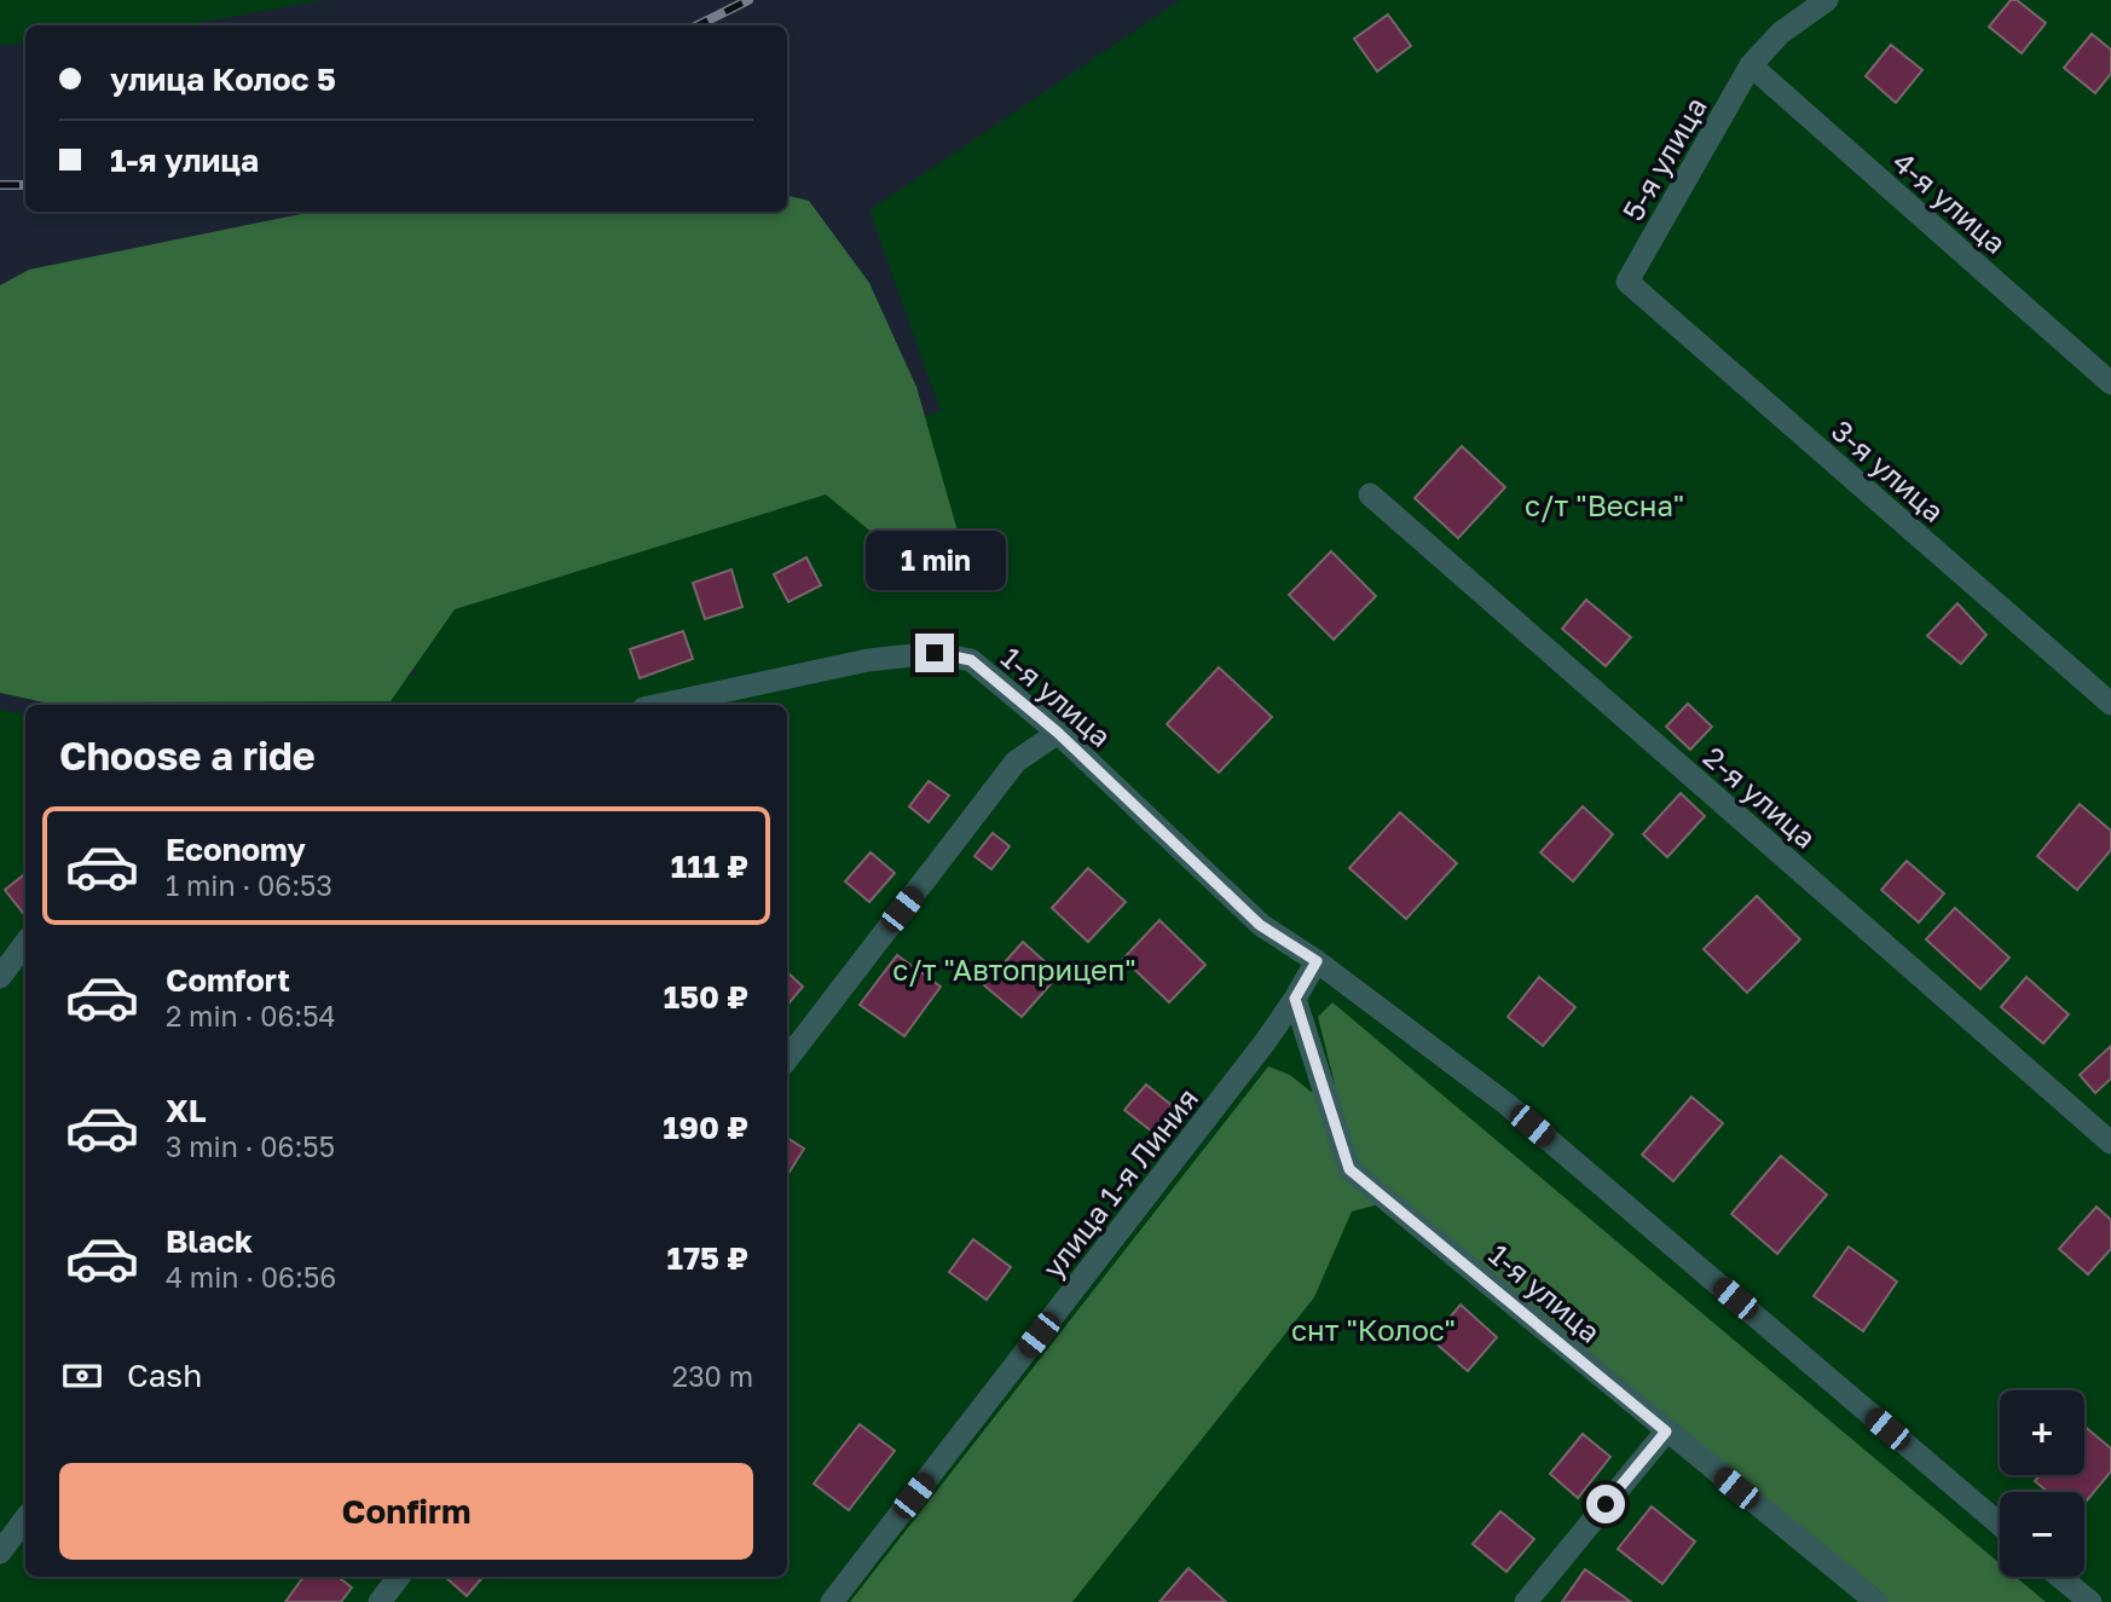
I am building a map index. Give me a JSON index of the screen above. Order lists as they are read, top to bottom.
{
  "streets": {
    "street": [
      "5-я улица",
      "4-я улица",
      "3-я улица",
      "1-я улица",
      "2-я улица",
      "улица 1-я Линия"
    ]
  },
  "crossings": [
    ["5-я улица", "4-я улица"],
    ["5-я улица", "3-я улица"],
    ["1-я улица", "улица 1-я Линия"]
  ],
  "parks": ["с/т \"Весна\"", "с/т \"Автоприцеп\"", "снт \"Колос\""],
  "page": {
    "banner": ["улица Колос 5", "1-я улица"],
    "bubble": "1 min",
    "heading": "Choose a ride",
    "list": [
      {
        "name": "Economy",
        "note": "1 min · 06:53",
        "value": "111 ₽"
      },
      {
        "name": "Comfort",
        "note": "2 min · 06:54",
        "value": "150 ₽"
      },
      {
        "name": "XL",
        "note": "3 min · 06:55",
        "value": "190 ₽"
      },
      {
        "name": "Black",
        "note": "4 min · 06:56",
        "value": "175 ₽"
      }
    ],
    "pay": ["Cash", "230 m"],
    "map_buttons": ["+", "−"],
    "buttons": "Confirm"
  }
}
